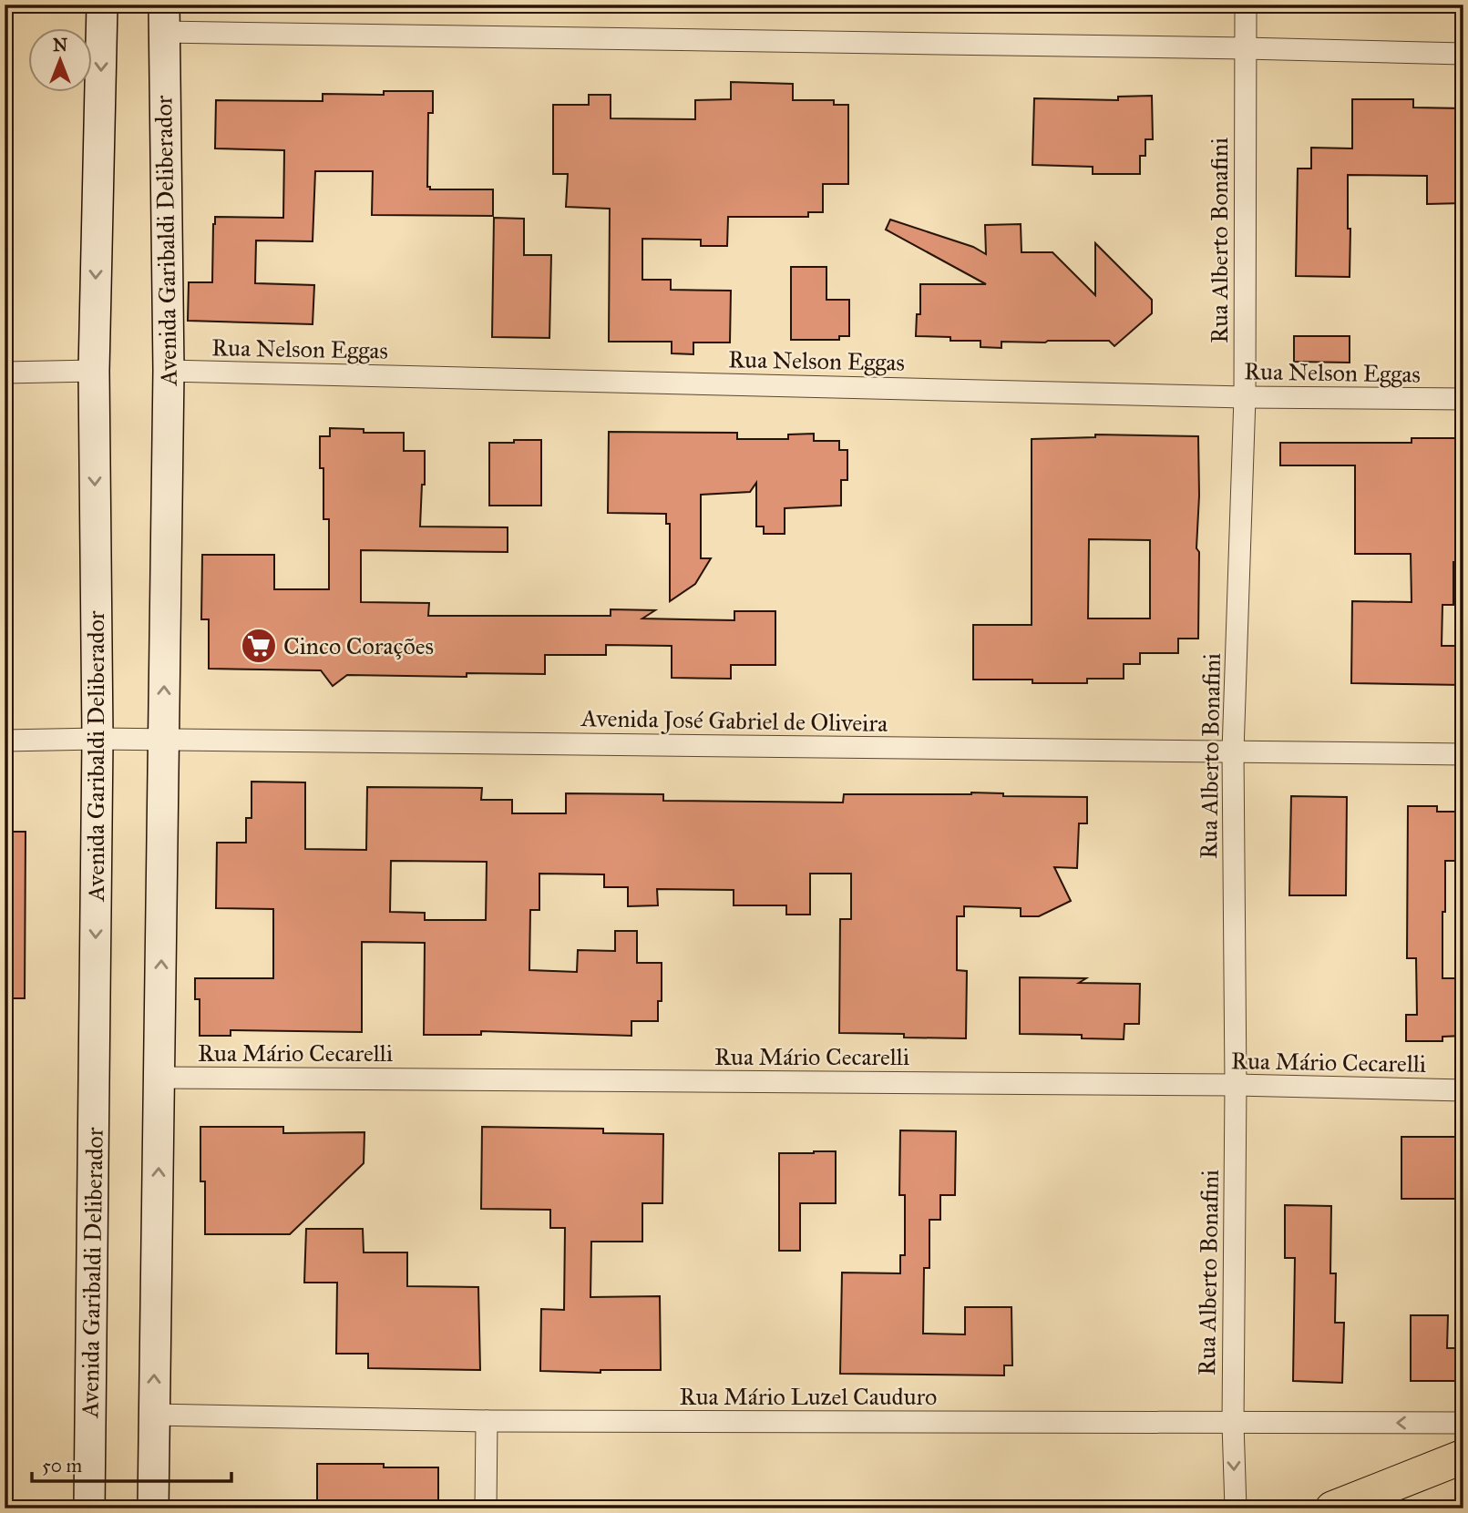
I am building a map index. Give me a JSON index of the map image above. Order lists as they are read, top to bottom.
{
  "streets": {
    "street": [
      "Avenida Garibaldi Deliberador",
      "Rua Alberto Bonafini",
      "Rua Nelson Eggas",
      "Avenida José Gabriel de Oliveira",
      "Rua Mário Cecarelli",
      "Rua Mário Luzel Cauduro"
    ]
  },
  "crossings": [
    ["Avenida Garibaldi Deliberador", "Rua Nelson Eggas"],
    ["Avenida Garibaldi Deliberador", "Avenida José Gabriel de Oliveira"],
    ["Avenida Garibaldi Deliberador", "Rua Mário Cecarelli"],
    ["Avenida Garibaldi Deliberador", "Rua Mário Luzel Cauduro"],
    ["Rua Alberto Bonafini", "Rua Nelson Eggas"],
    ["Rua Alberto Bonafini", "Avenida José Gabriel de Oliveira"],
    ["Rua Alberto Bonafini", "Rua Mário Cecarelli"],
    ["Rua Alberto Bonafini", "Rua Mário Luzel Cauduro"]
  ],
  "places": {
    "supermarket": ["Cinco Corações"]
  },
  "scale_bar": "50 m",
  "north": "top"
}
